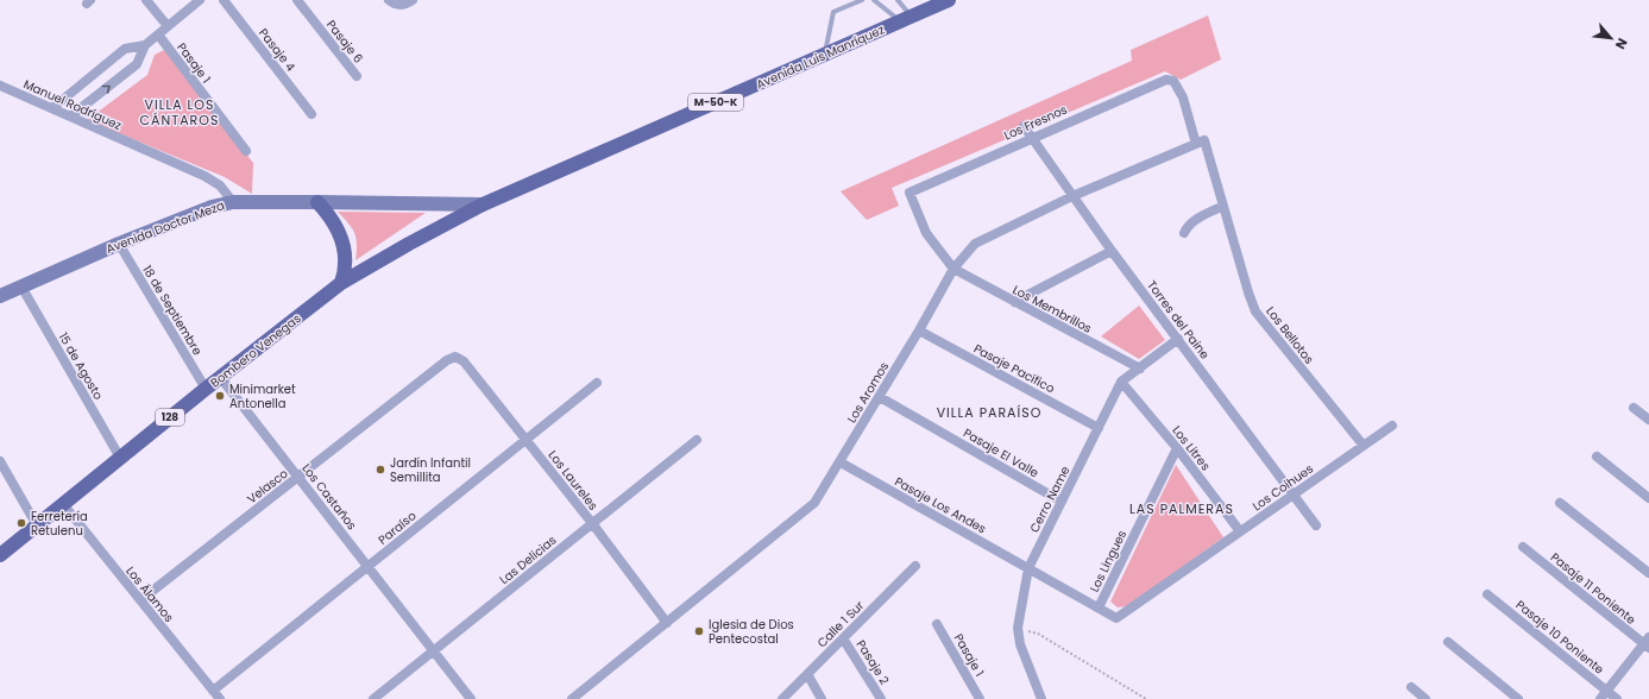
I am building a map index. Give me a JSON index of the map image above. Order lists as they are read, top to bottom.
{
  "streets": {
    "main road": [
      "Avenida Luis Manríquez",
      "M-50-K",
      "Avenida Doctor Meza",
      "Bombero Venegas",
      "128"
    ],
    "street": [
      "Pasaje 6",
      "Pasaje 4",
      "Pasaje 1",
      "Manuel Rodríguez",
      "Los Fresnos",
      "Los Membrillos",
      "18 de Septiembre",
      "Torres del Paine",
      "Los Bellotos",
      "15 de Agosto",
      "Pasaje Pacífico",
      "Los Aromos",
      "Los Litres",
      "Pasaje El Valle",
      "Los Laureles",
      "Velasco",
      "Los Coihues",
      "Los Castaños",
      "Cerro Name",
      "Pasaje Los Andes",
      "Paraíso",
      "Las Delicias",
      "Los Lingues",
      "Pasaje 11 Poniente",
      "Los Álamos",
      "Calle 1 Sur",
      "Pasaje 10 Poniente",
      "Pasaje 2"
    ]
  },
  "crossings": [
    ["Avenida Luis Manríquez", "Avenida Doctor Meza"],
    ["Avenida Luis Manríquez", "Bombero Venegas"],
    ["Manuel Rodríguez", "Avenida Doctor Meza"],
    ["Los Fresnos", "Los Membrillos"],
    ["Los Fresnos", "Torres del Paine"],
    ["Los Fresnos", "Los Bellotos"],
    ["Los Fresnos", "Los Aromos"],
    ["Avenida Doctor Meza", "18 de Septiembre"],
    ["Avenida Doctor Meza", "Bombero Venegas"],
    ["Avenida Doctor Meza", "15 de Agosto"],
    ["Los Membrillos", "Los Aromos"],
    ["Los Membrillos", "Cerro Name"],
    ["18 de Septiembre", "Bombero Venegas"],
    ["Torres del Paine", "Los Aromos"],
    ["Torres del Paine", "Los Coihues"],
    ["Torres del Paine", "Cerro Name"],
    ["Los Bellotos", "Los Aromos"],
    ["Los Bellotos", "Los Coihues"],
    ["Bombero Venegas", "15 de Agosto"],
    ["Bombero Venegas", "Los Castaños"],
    ["Bombero Venegas", "Los Álamos"],
    ["Pasaje Pacífico", "Los Aromos"],
    ["Pasaje Pacífico", "Cerro Name"],
    ["Los Aromos", "Pasaje El Valle"],
    ["Los Aromos", "Los Laureles"],
    ["Los Aromos", "Pasaje Los Andes"],
    ["Los Litres", "Los Coihues"],
    ["Los Litres", "Cerro Name"],
    ["Los Litres", "Los Lingues"],
    ["Pasaje El Valle", "Cerro Name"],
    ["Los Laureles", "Velasco"],
    ["Los Laureles", "Paraíso"],
    ["Los Laureles", "Las Delicias"],
    ["Velasco", "Los Castaños"],
    ["Velasco", "Los Álamos"],
    ["Los Coihues", "Pasaje Los Andes"],
    ["Los Castaños", "Paraíso"],
    ["Los Castaños", "Las Delicias"],
    ["Cerro Name", "Pasaje Los Andes"],
    ["Pasaje Los Andes", "Los Lingues"],
    ["Paraíso", "Los Álamos"],
    ["Calle 1 Sur", "Pasaje 2"]
  ],
  "districts": ["VILLA LOS CÁNTAROS", "VILLA PARAÍSO", "LAS PALMERAS"],
  "places": [
    "Minimarket Antonella",
    "Jardín Infantil Semillita",
    "Ferretería Retulenu",
    "Iglesia de Dios Pentecostal"
  ],
  "north": "bottom right"
}
